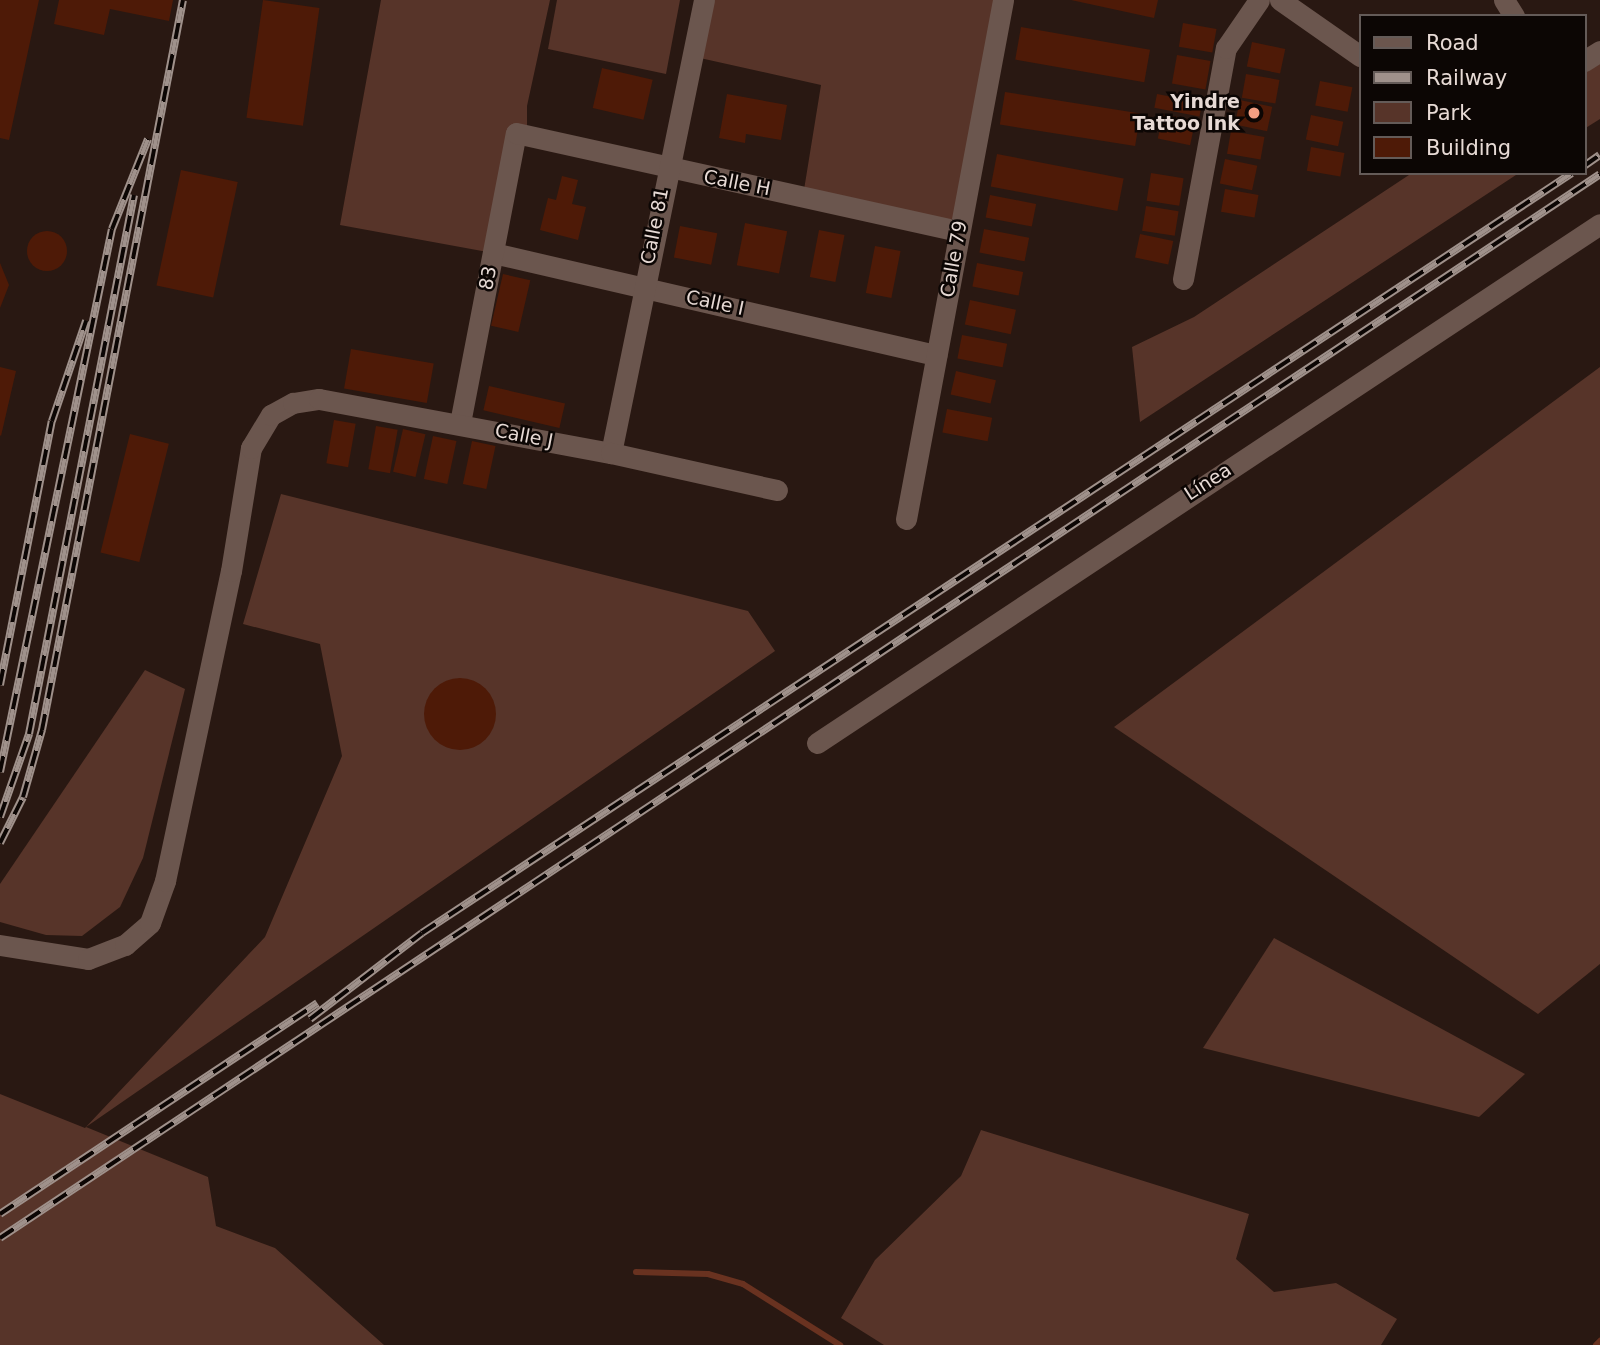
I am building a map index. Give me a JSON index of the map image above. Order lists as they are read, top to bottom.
{
  "streets": {
    "street": [
      "Calle H",
      "Calle 81",
      "Calle 79",
      "83",
      "Calle I",
      "Calle J",
      "Línea"
    ]
  },
  "crossings": [
    ["Calle H", "Calle 81"],
    ["Calle H", "Calle 79"],
    ["Calle H", "83"],
    ["Calle 81", "Calle I"],
    ["Calle 81", "Calle J"],
    ["Calle 79", "Calle I"],
    ["83", "Calle I"],
    ["83", "Calle J"]
  ],
  "places": ["Yindre Tattoo Ink"],
  "legend": [
    "Road",
    "Railway",
    "Park",
    "Building"
  ]
}
